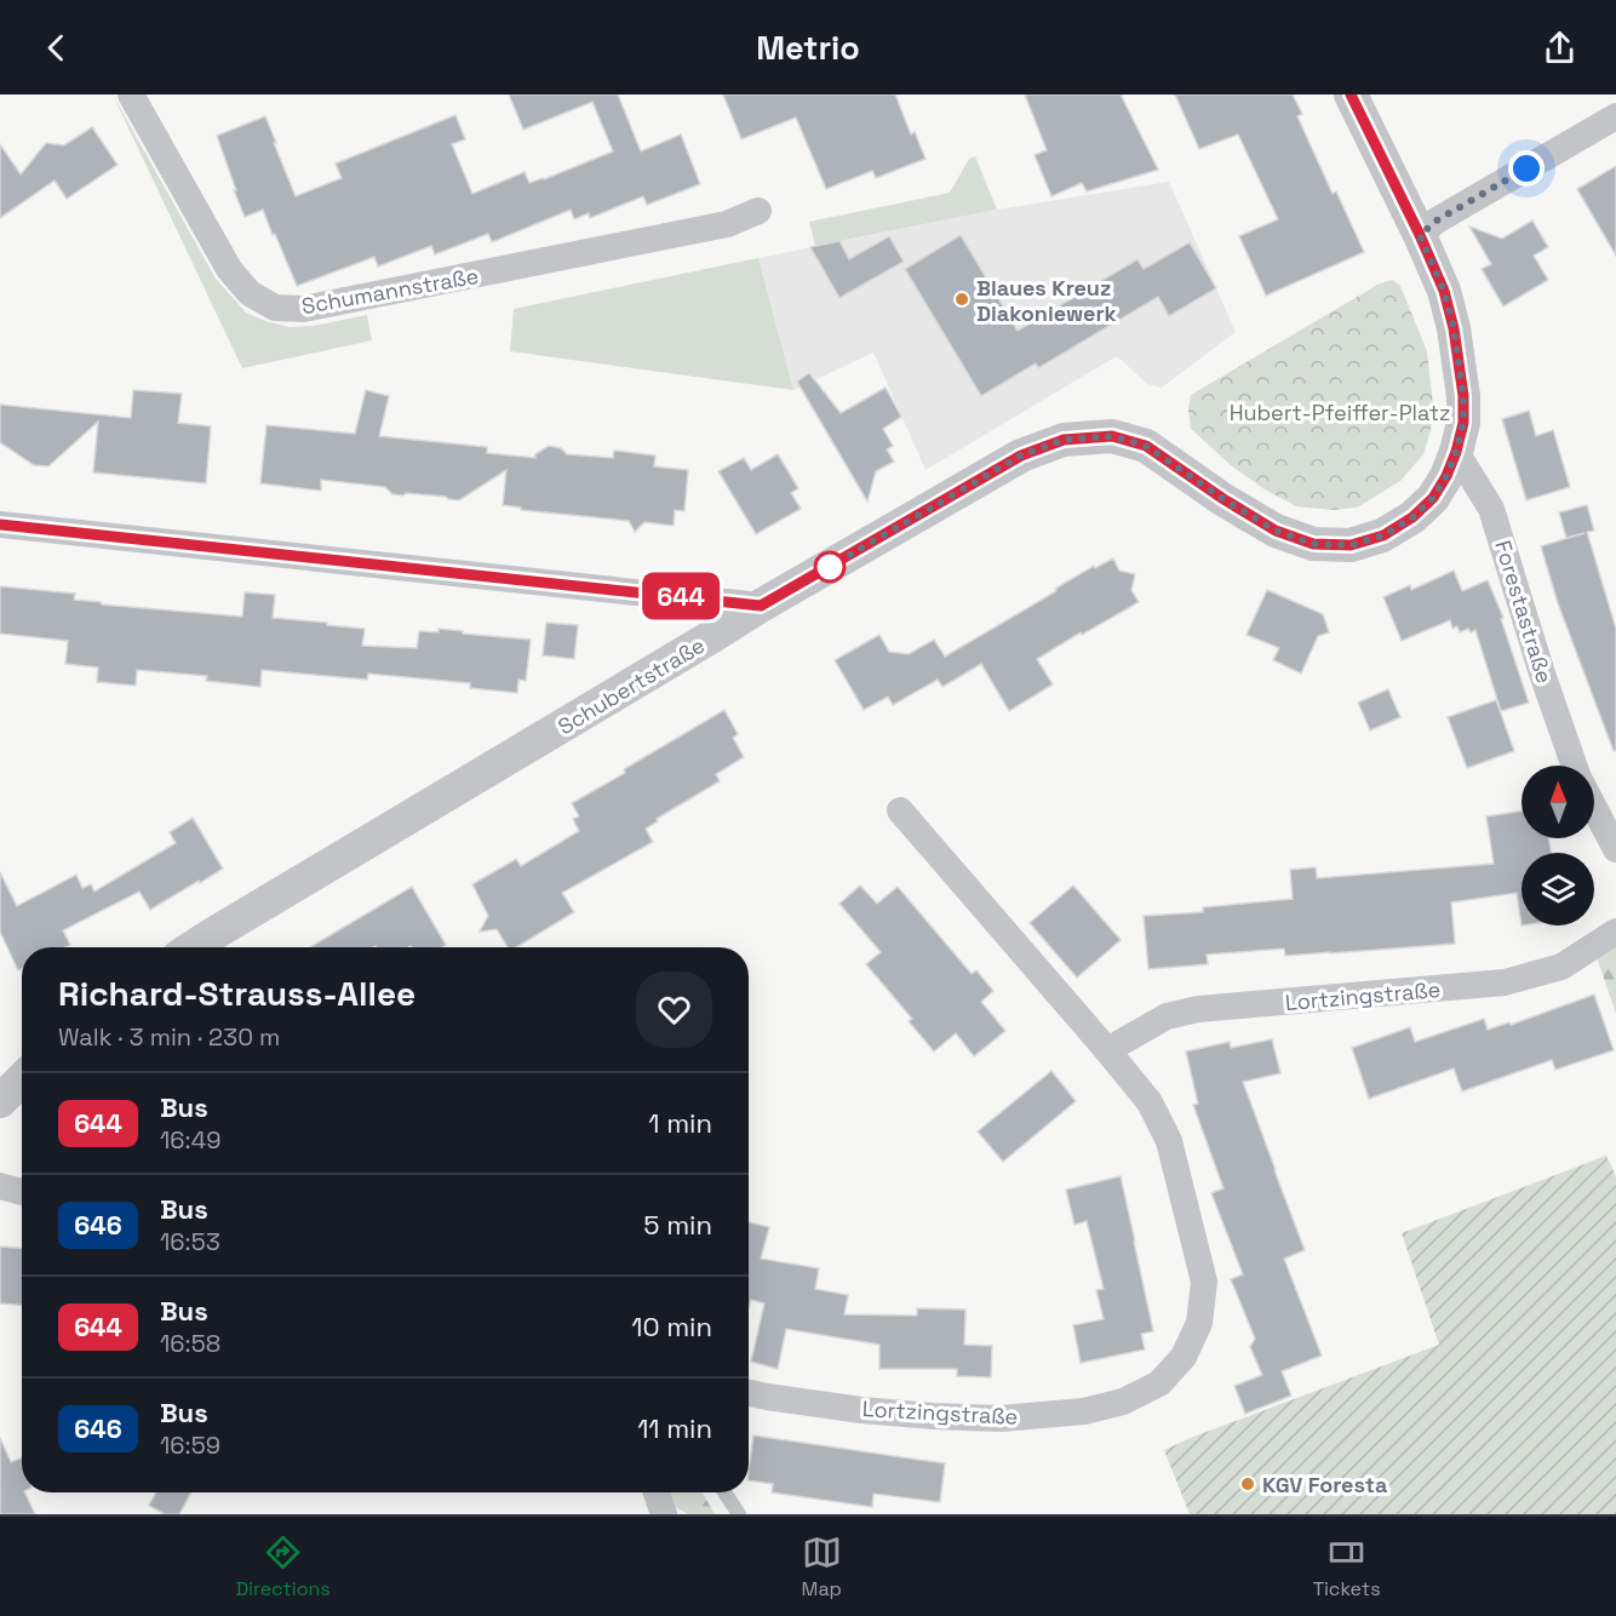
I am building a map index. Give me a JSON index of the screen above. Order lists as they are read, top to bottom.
{
  "streets": {
    "street": [
      "Schumannstraße",
      "Forestastraße",
      "Schubertstraße",
      "Lortzingstraße"
    ]
  },
  "crossings": [
    ["Forestastraße", "Schubertstraße"]
  ],
  "parks": ["Hubert-Pfeiffer-Platz"],
  "places": ["Blaues Kreuz Diakoniewerk", "KGV Foresta"],
  "lines": ["bus line 644"],
  "north": "top",
  "page": {
    "header": "Metrio",
    "on_map": "644",
    "heading": ["Richard-Strauss-Allee", "Walk · 3 min · 230 m"],
    "list": [
      {
        "mark": "644",
        "name": "Bus",
        "note": "16:49",
        "value": "1 min"
      },
      {
        "mark": "646",
        "name": "Bus",
        "note": "16:53",
        "value": "5 min"
      },
      {
        "mark": "644",
        "name": "Bus",
        "note": "16:58",
        "value": "10 min"
      },
      {
        "mark": "646",
        "name": "Bus",
        "note": "16:59",
        "value": "11 min"
      }
    ],
    "tabs": ["Directions", "Map", "Tickets"]
  }
}
